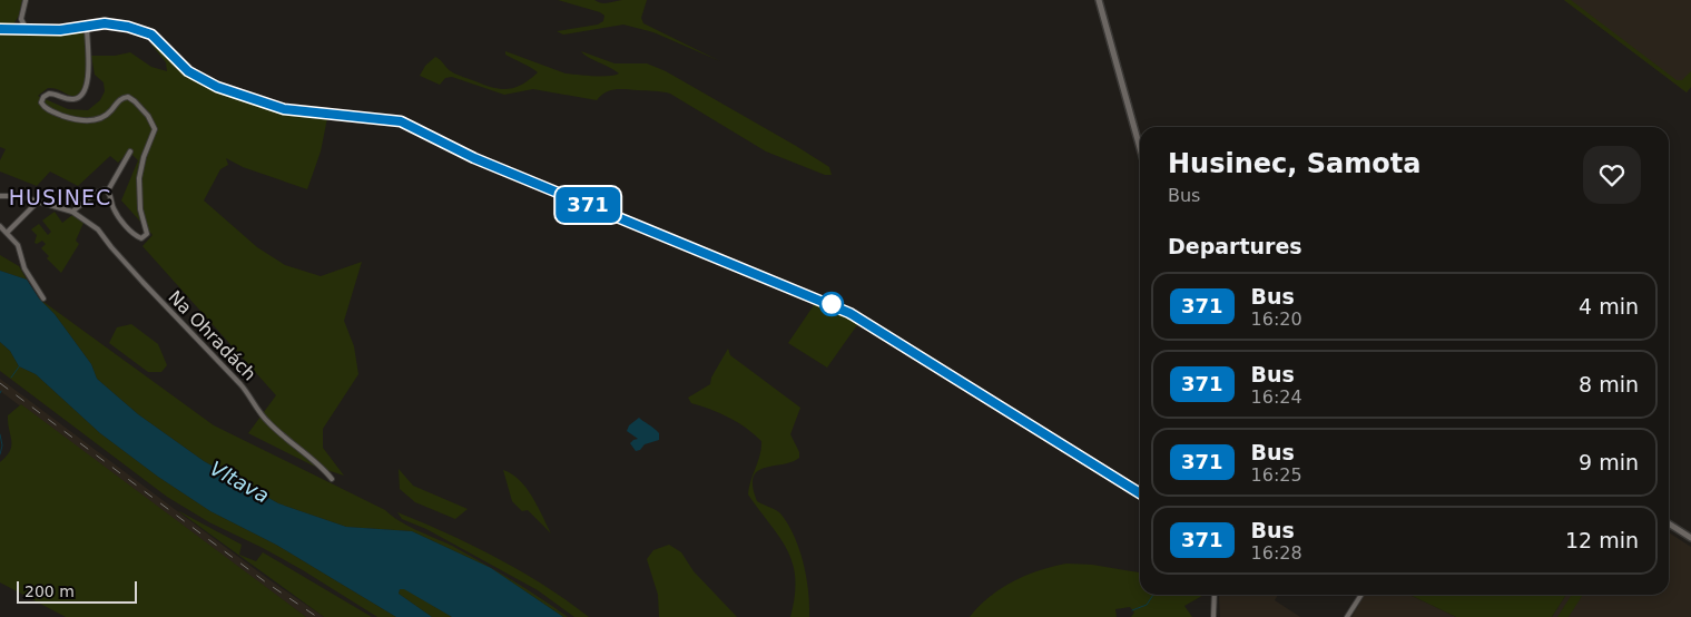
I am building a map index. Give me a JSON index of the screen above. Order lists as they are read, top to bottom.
{
  "streets": {
    "street": ["Na Ohradách"]
  },
  "districts": ["HUSINEC"],
  "water": ["Vltava"],
  "lines": ["bus line 371"],
  "scale_bar": "200 m",
  "page": {
    "on_map": "371",
    "heading": [
      ["Husinec, Samota", "Bus"],
      "Departures"
    ],
    "list": [
      {
        "mark": "371",
        "name": "Bus",
        "note": "16:20",
        "value": "4 min"
      },
      {
        "mark": "371",
        "name": "Bus",
        "note": "16:24",
        "value": "8 min"
      },
      {
        "mark": "371",
        "name": "Bus",
        "note": "16:25",
        "value": "9 min"
      },
      {
        "mark": "371",
        "name": "Bus",
        "note": "16:28",
        "value": "12 min"
      }
    ],
    "scale": "200 m"
  }
}
